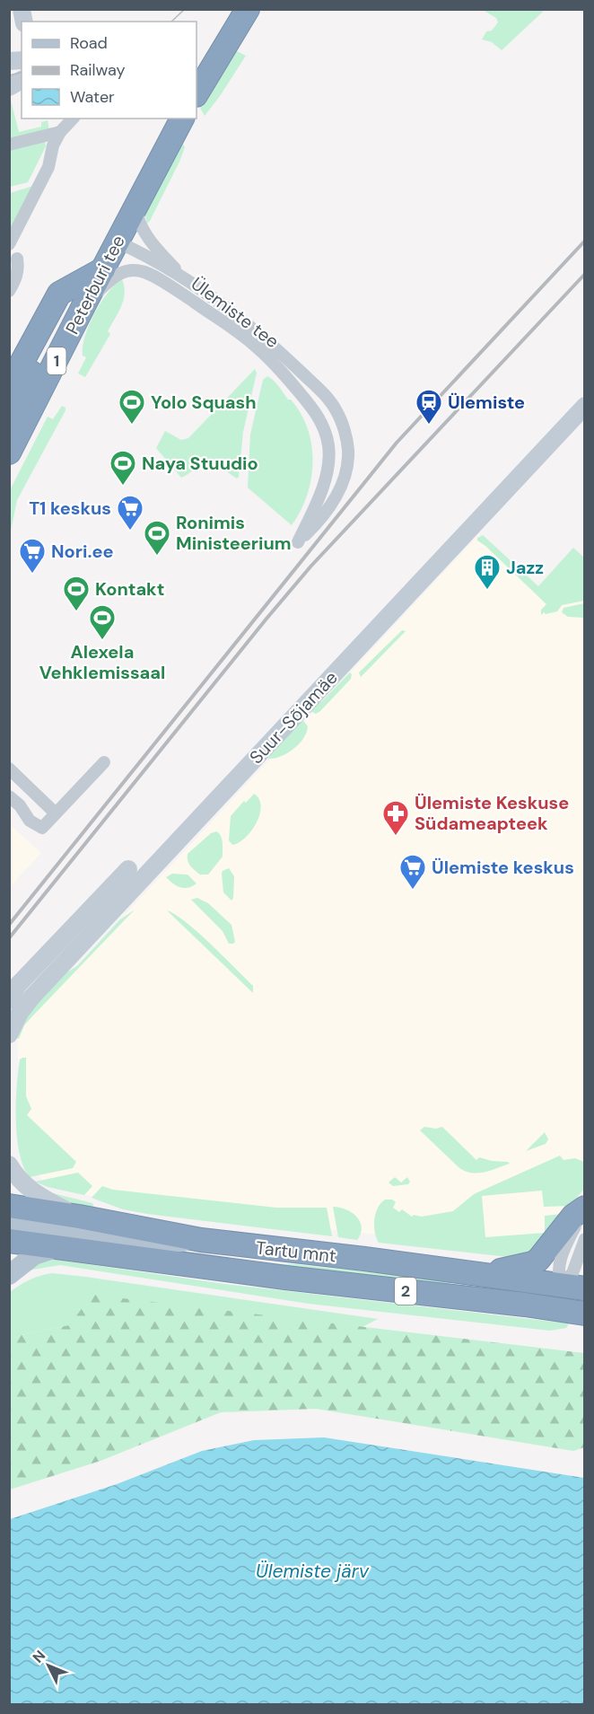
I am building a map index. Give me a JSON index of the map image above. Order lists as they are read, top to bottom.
{
  "streets": {
    "highway": [
      "Peterburi tee",
      "1",
      "Tartu mnt",
      "2"
    ],
    "main road": ["Suur-Sõjamäe"],
    "street": ["Ülemiste tee"]
  },
  "crossings": [
    ["Peterburi tee", "Ülemiste tee"]
  ],
  "water": ["Ülemiste järv"],
  "places": {
    "sports": [
      "Yolo Squash",
      "Naya Stuudio",
      "Ronimis Ministeerium",
      "Kontakt",
      "Alexela Vehklemissaal"
    ],
    "station": ["Ülemiste"],
    "supermarket": ["T1 keskus", "Nori.ee", "Ülemiste keskus"],
    "building": ["Jazz"],
    "pharmacy": ["Ülemiste Keskuse Südameapteek"]
  },
  "legend": ["Road", "Railway", "Water"],
  "north": "top left"
}
